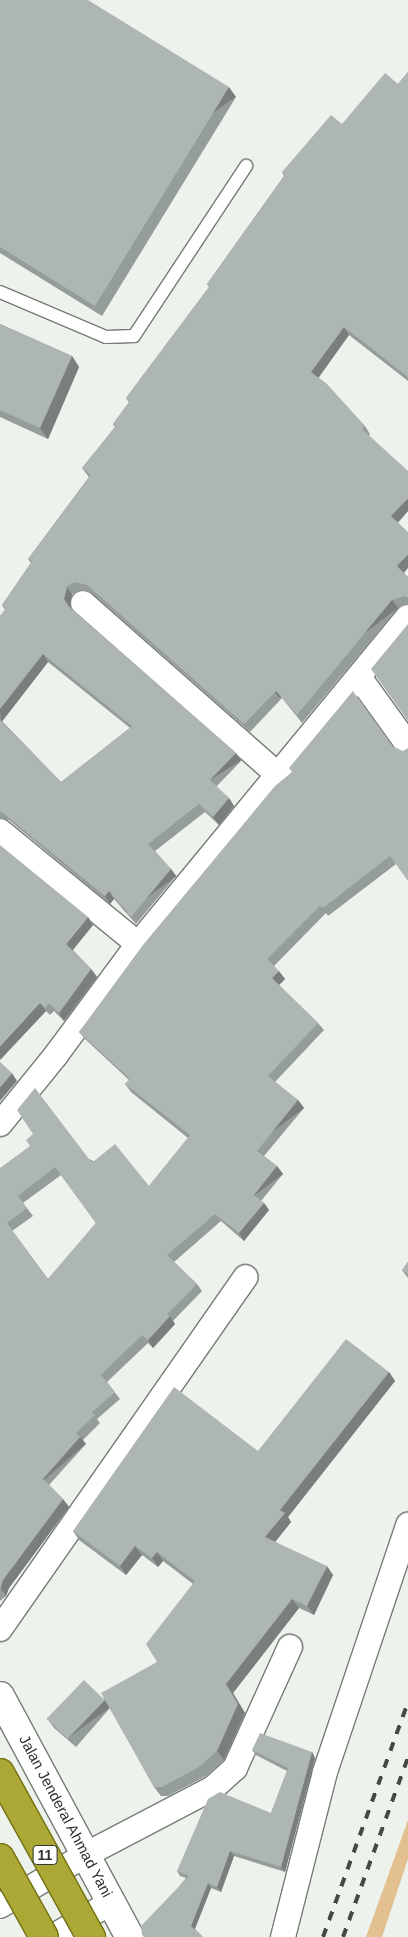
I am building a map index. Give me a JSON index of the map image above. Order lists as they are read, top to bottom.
{
  "streets": {
    "highway": ["11"],
    "street": ["Jalan Jenderal Ahmad Yani"]
  }
}
